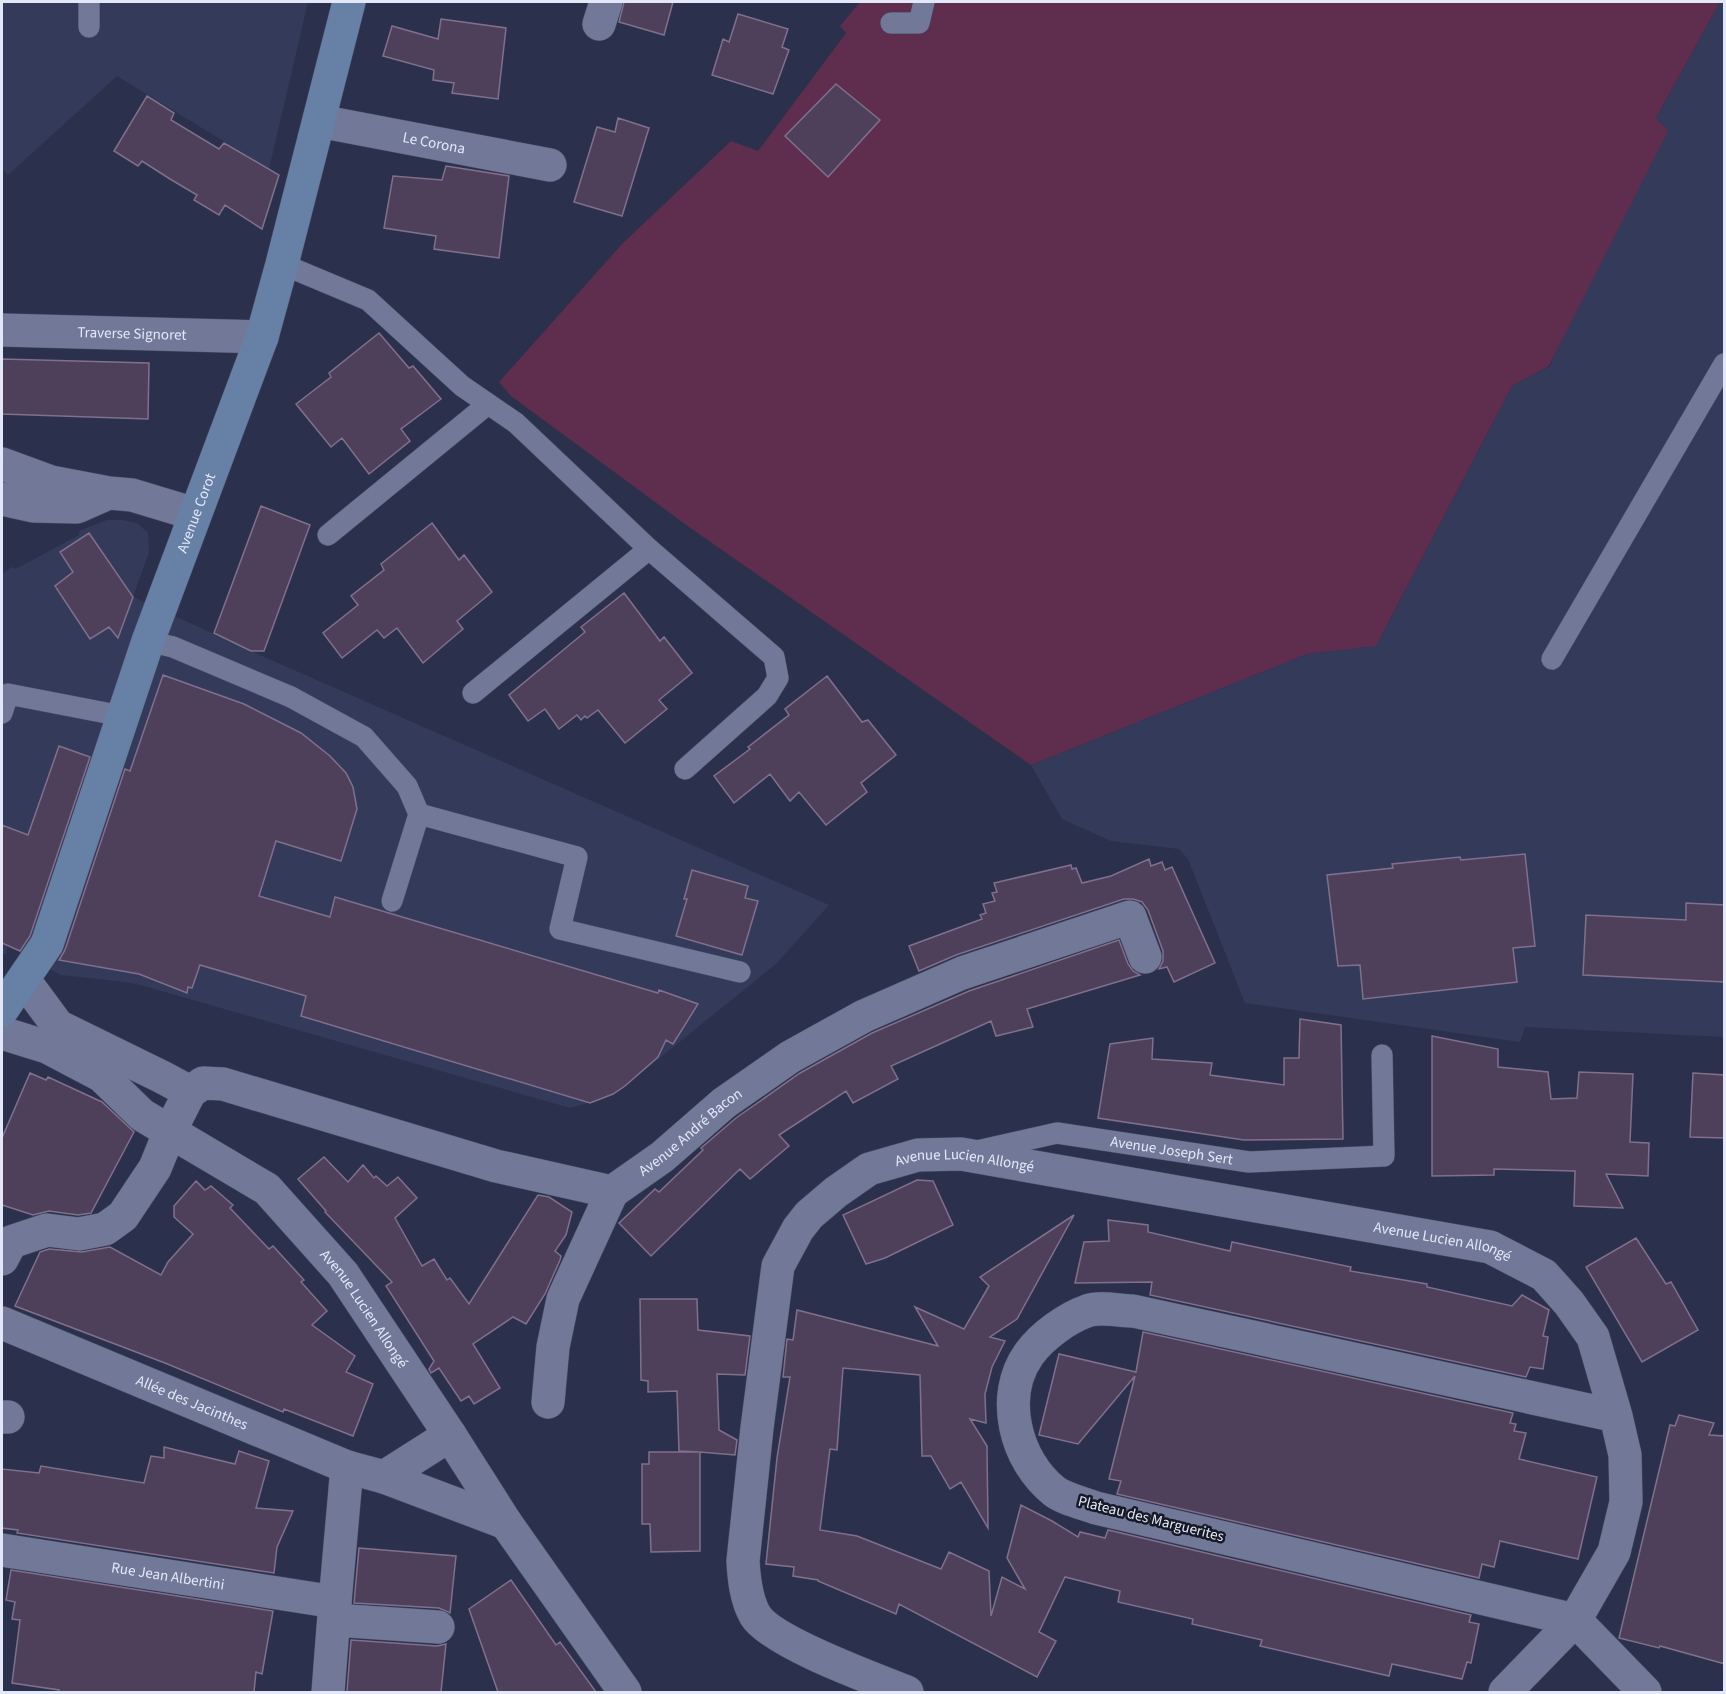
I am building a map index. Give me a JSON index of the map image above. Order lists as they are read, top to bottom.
{
  "streets": {
    "street": [
      "Le Corona",
      "Traverse Signoret",
      "Avenue Corot",
      "Avenue André Bacon",
      "Avenue Lucien Allongé",
      "Allée des Jacinthes",
      "Plateau des Marguerites",
      "Rue Jean Albertini"
    ],
    "lane": ["Avenue Joseph Sert"]
  },
  "crossings": [
    ["Le Corona", "Avenue Corot"],
    ["Traverse Signoret", "Avenue Corot"],
    ["Avenue Joseph Sert", "Avenue Lucien Allongé"],
    ["Avenue Lucien Allongé", "Allée des Jacinthes"],
    ["Avenue Lucien Allongé", "Plateau des Marguerites"]
  ]
}
